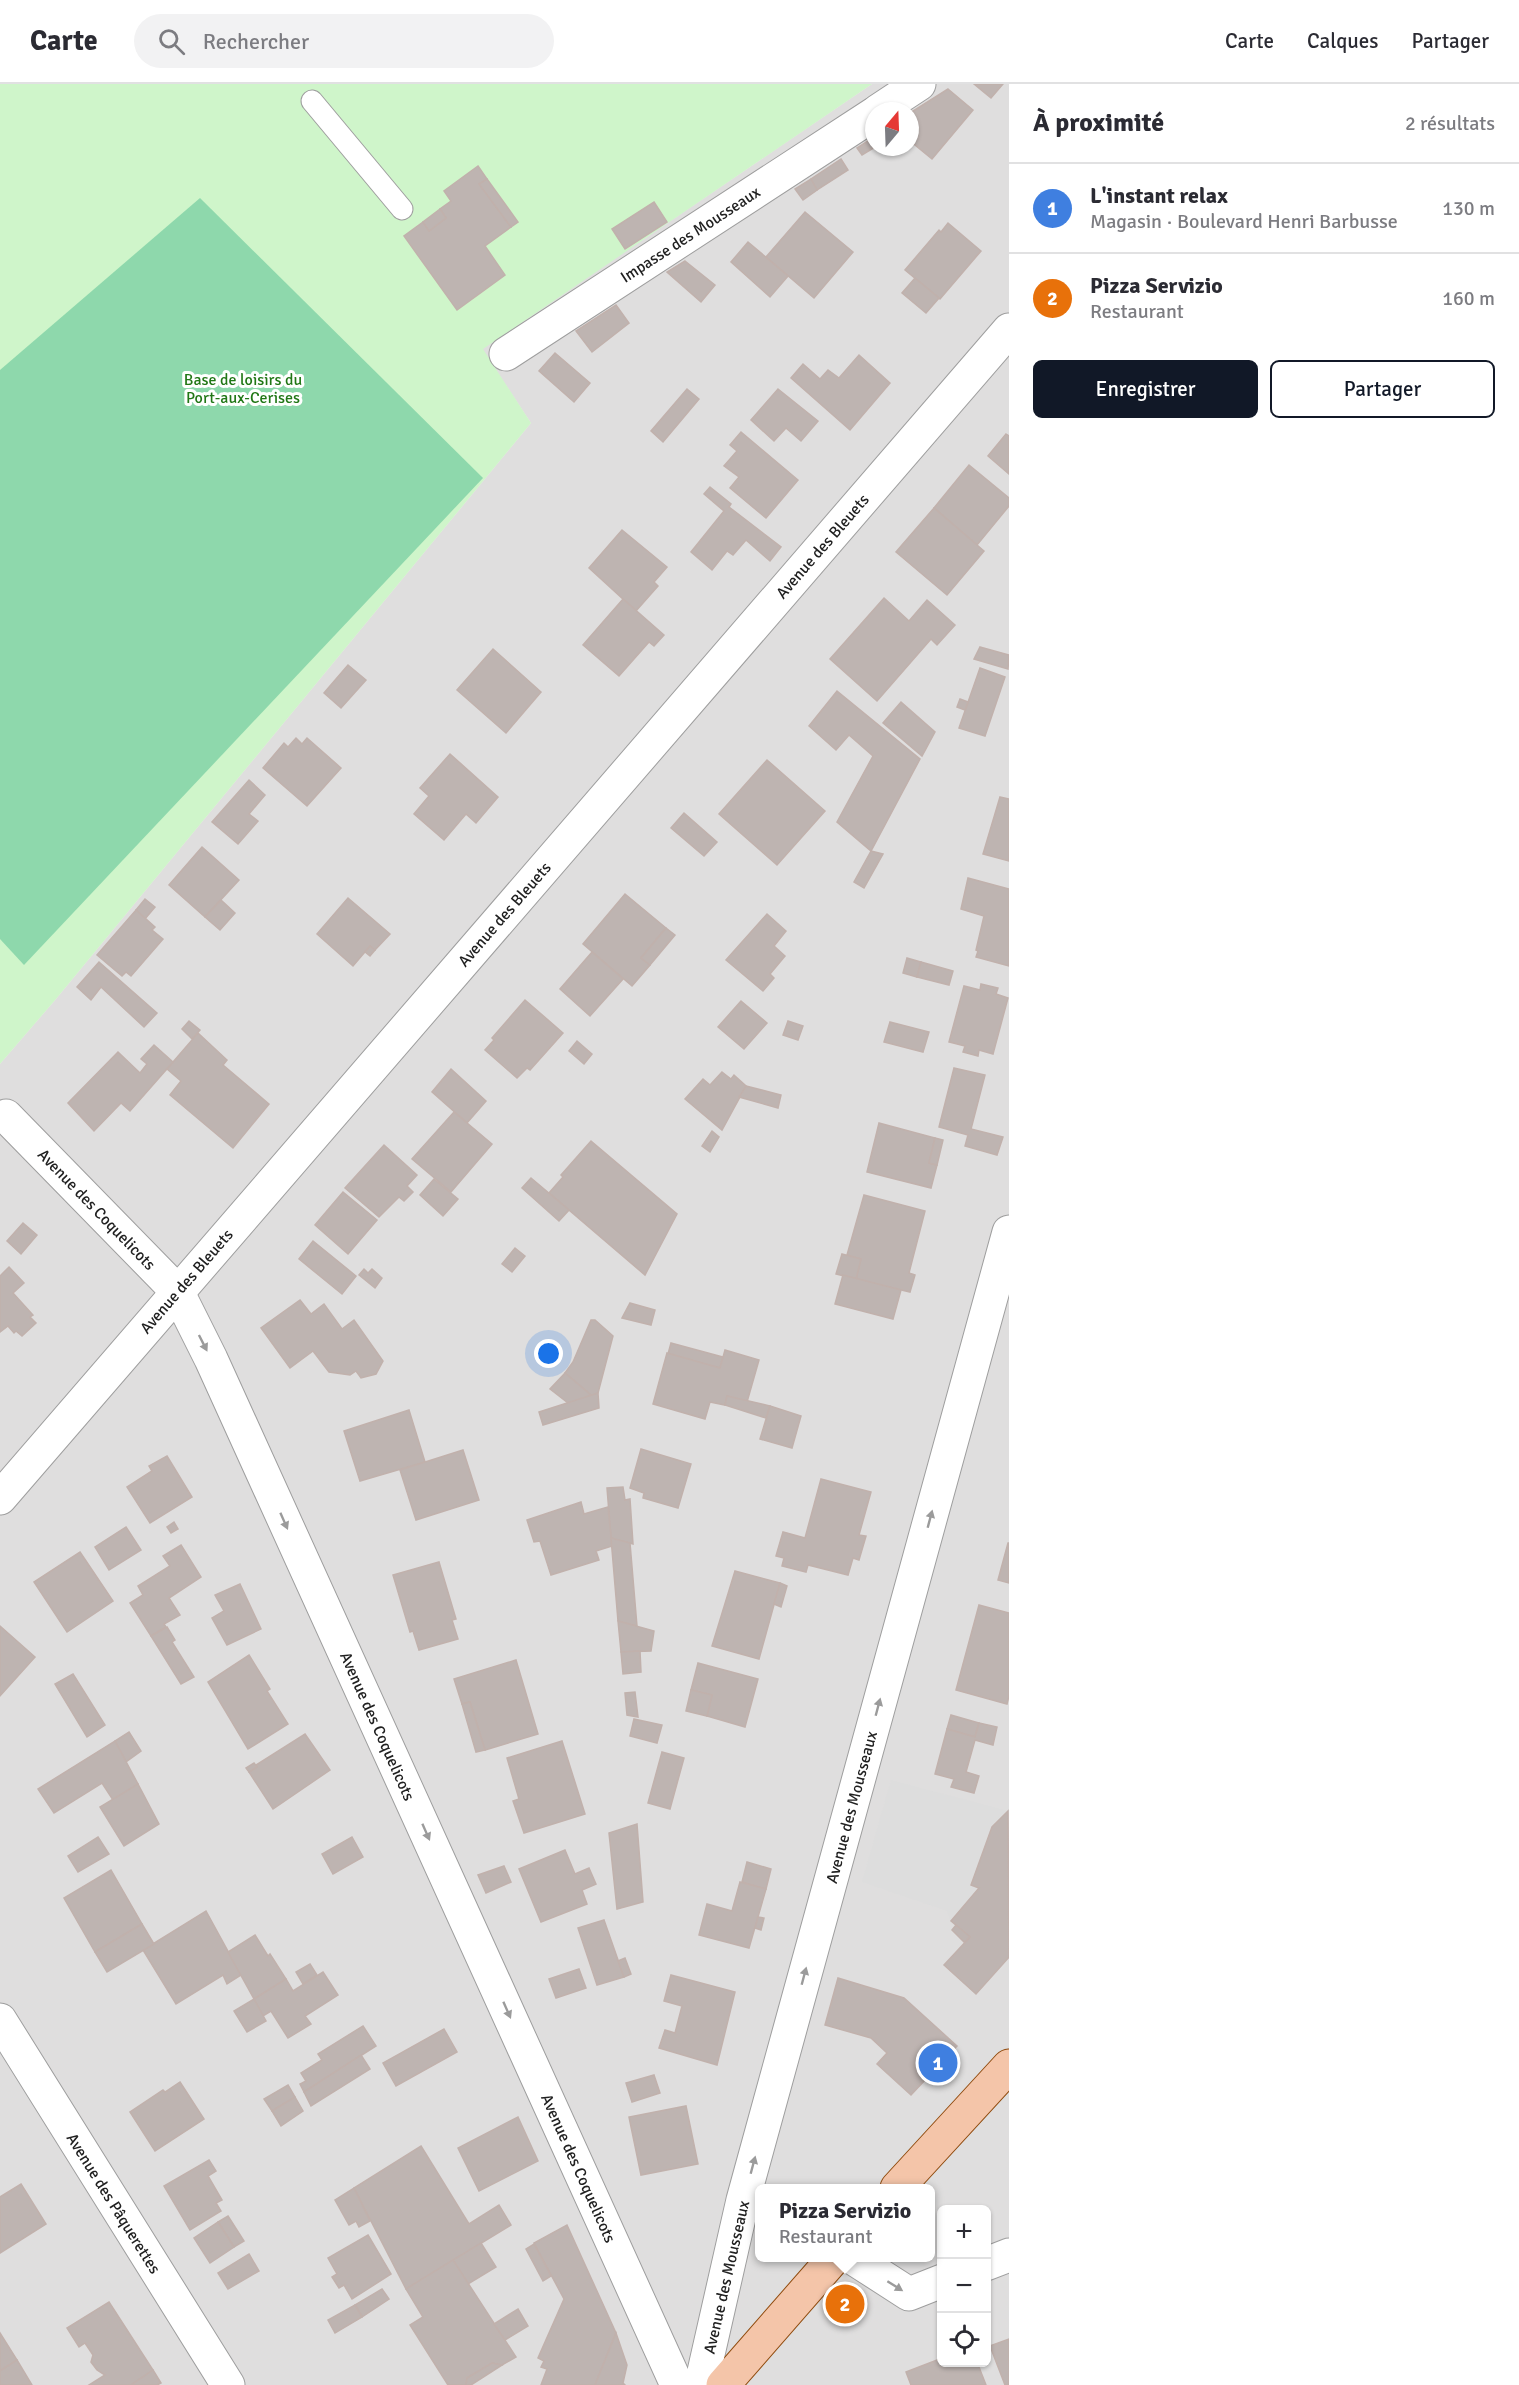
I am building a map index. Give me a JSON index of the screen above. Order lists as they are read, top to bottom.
{
  "streets": {
    "street": [
      "Impasse des Mousseaux",
      "Avenue des Bleuets",
      "Avenue des Coquelicots",
      "Avenue des Mousseaux",
      "Avenue des Pâquerettes"
    ]
  },
  "crossings": [
    ["Avenue des Bleuets", "Avenue des Coquelicots"]
  ],
  "one_way": ["Avenue des Coquelicots", "Avenue des Mousseaux"],
  "parks": ["Base de loisirs du Port-aux-Cerises"],
  "north": "top",
  "page": {
    "header": "Carte",
    "search": "Rechercher",
    "nav": ["Carte", "Calques", "Partager"],
    "heading": ["À proximité", "2 résultats"],
    "list": [
      {
        "mark": "1",
        "name": "L'instant relax",
        "note": "Magasin · Boulevard Henri Barbusse",
        "value": "130 m"
      },
      {
        "mark": "2",
        "name": "Pizza Servizio",
        "note": "Restaurant",
        "value": "160 m"
      }
    ],
    "buttons": ["Enregistrer", "Partager"],
    "pins": ["1", "2"],
    "popup": ["Pizza Servizio", "Restaurant"],
    "map_buttons": ["+", "−"]
  }
}
